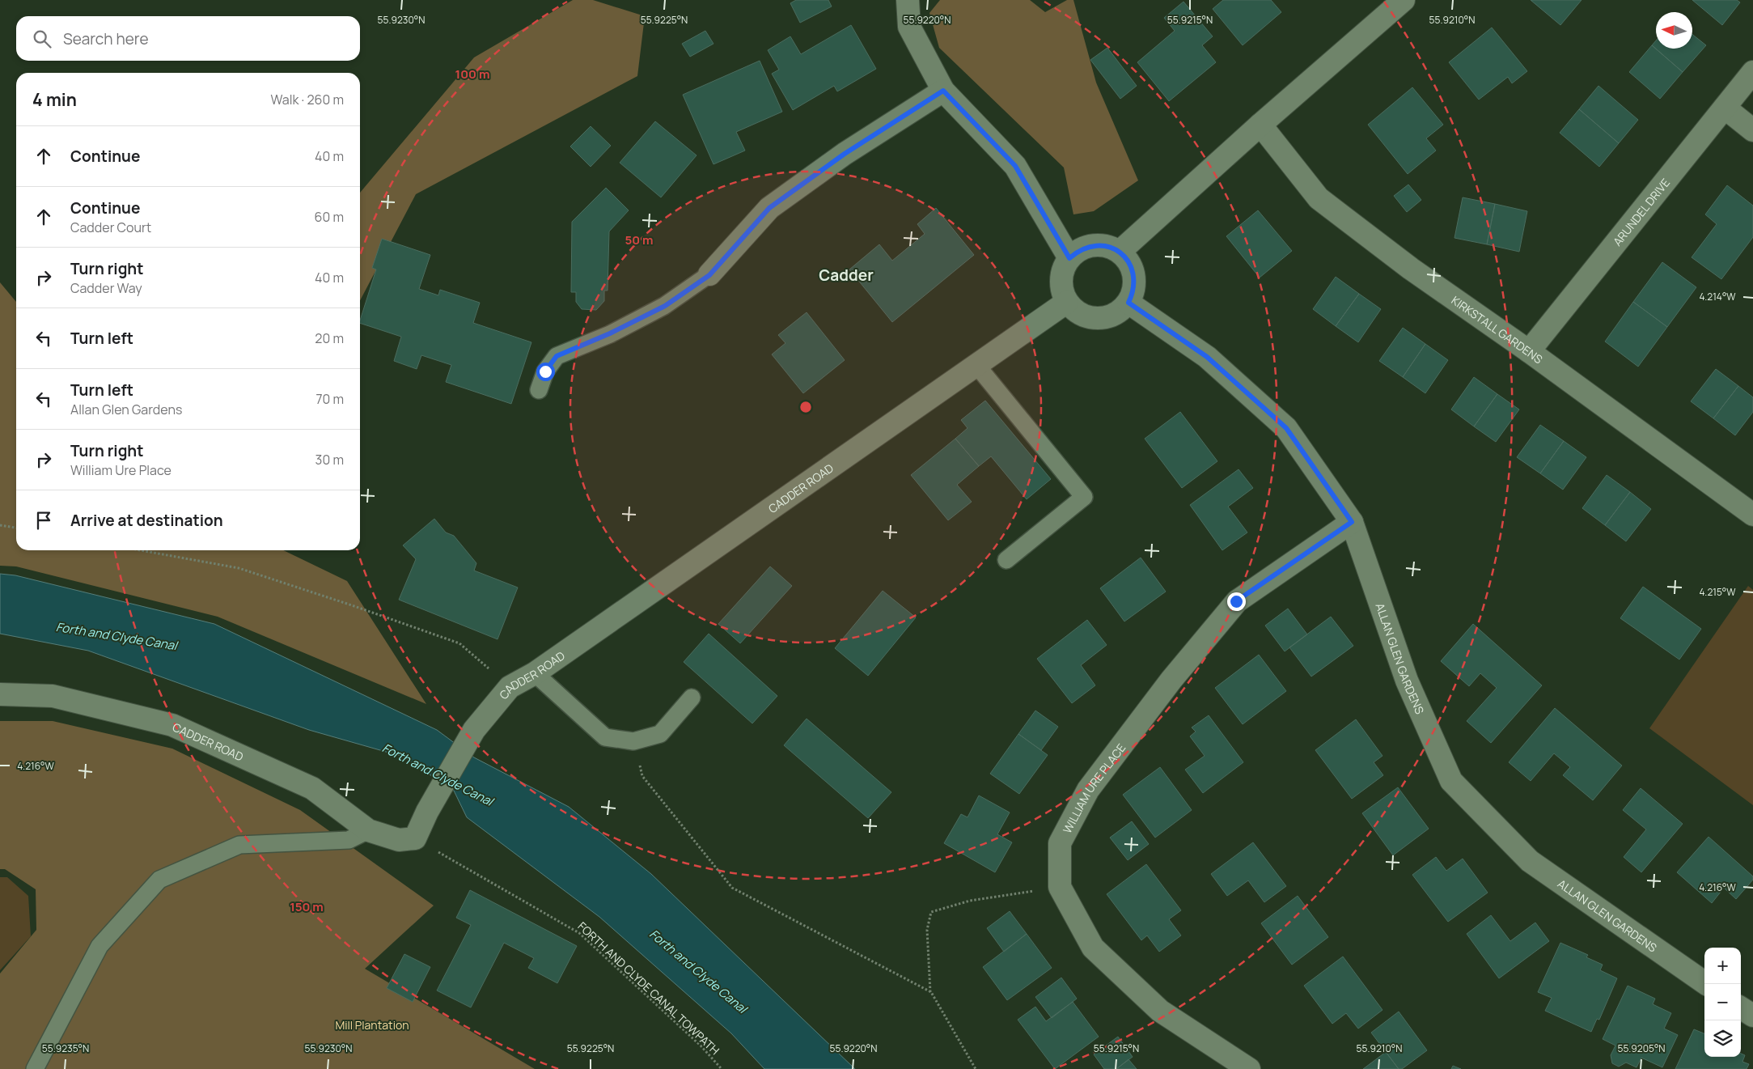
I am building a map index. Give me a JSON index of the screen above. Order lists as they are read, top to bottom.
{
  "streets": {
    "street": [
      "ARUNDEL DRIVE",
      "KIRKSTALL GARDENS",
      "CADDER ROAD",
      "ALLAN GLEN GARDENS",
      "WILLIAM URE PLACE"
    ],
    "path": ["FORTH AND CLYDE CANAL TOWPATH"]
  },
  "crossings": [
    ["ARUNDEL DRIVE", "KIRKSTALL GARDENS"],
    ["CADDER ROAD", "ALLAN GLEN GARDENS"],
    ["CADDER ROAD", "FORTH AND CLYDE CANAL TOWPATH"],
    ["ALLAN GLEN GARDENS", "WILLIAM URE PLACE"]
  ],
  "districts": ["Cadder"],
  "water": ["Forth and Clyde Canal"],
  "parks": ["Mill Plantation"],
  "north": "left",
  "page": {
    "search": "Search here",
    "heading": ["4 min", "Walk · 260 m"],
    "list": [
      ["Continue", "40 m"],
      ["Continue", "Cadder Court", "60 m"],
      ["Turn right", "Cadder Way", "40 m"],
      ["Turn left", "20 m"],
      ["Turn left", "Allan Glen Gardens", "70 m"],
      ["Turn right", "William Ure Place", "30 m"],
      "Arrive at destination"
    ],
    "map_buttons": ["+", "−"]
  },
  "coordinates": [
    "55.9210°N",
    "55.9230°N",
    "55.9225°N",
    "55.9220°N",
    "55.9215°N",
    "4.214°W",
    "4.215°W",
    "4.216°W",
    "55.9235°N",
    "55.9205°N"
  ],
  "rings": ["100 m", "50 m", "150 m"]
}
